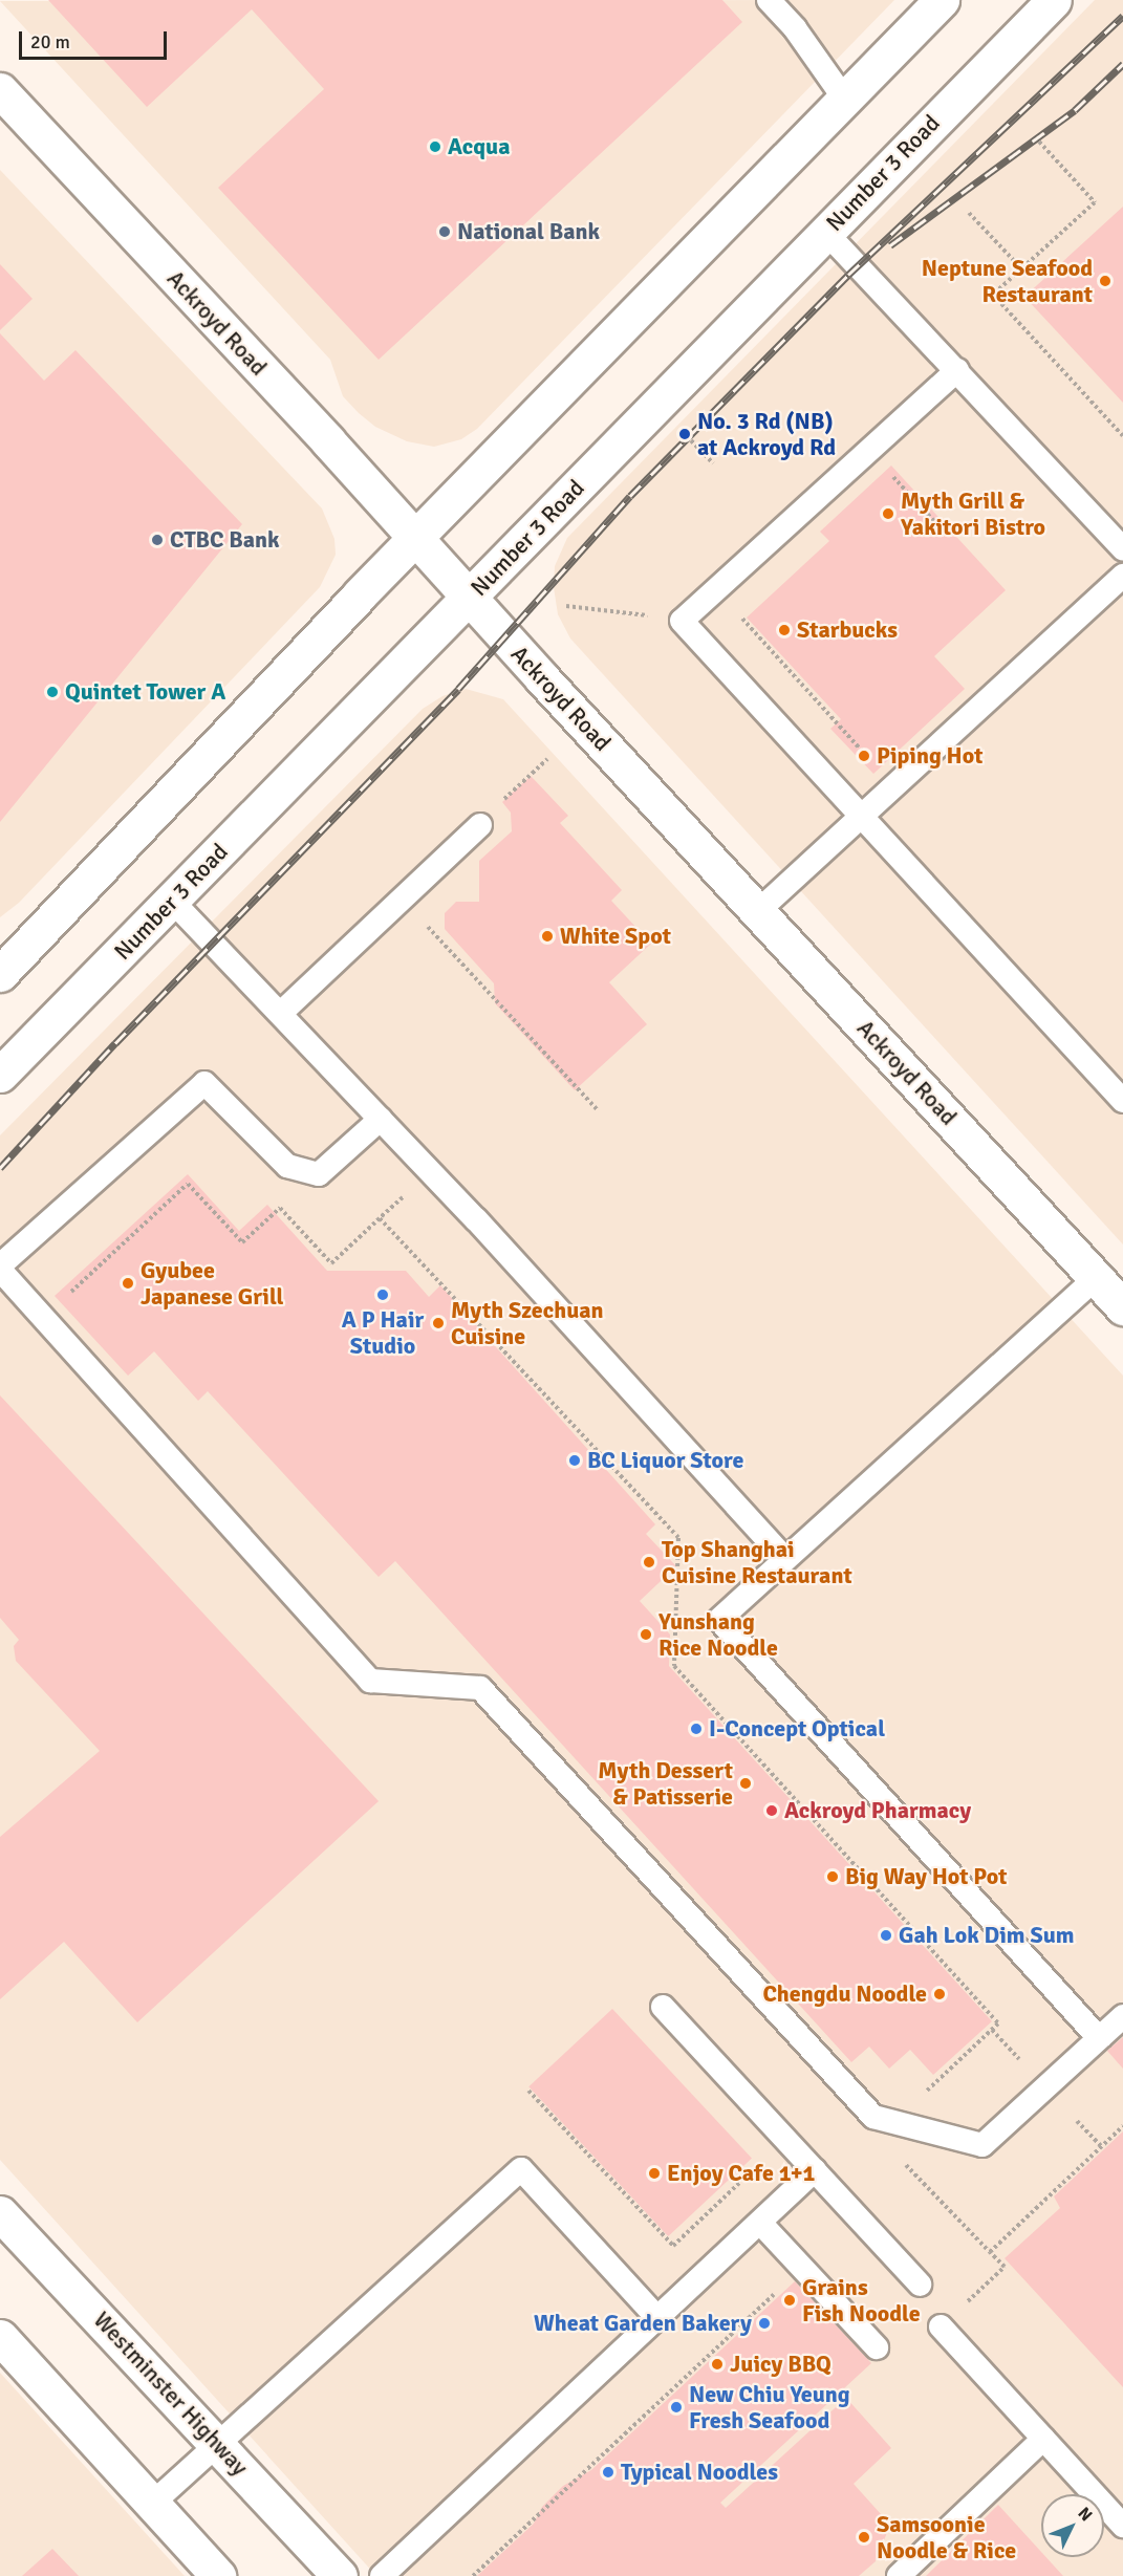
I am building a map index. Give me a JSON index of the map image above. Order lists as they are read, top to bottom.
{
  "streets": {
    "main road": ["Number 3 Road", "Ackroyd Road", "Westminster Highway"]
  },
  "crossings": [
    ["Number 3 Road", "Ackroyd Road"]
  ],
  "places": [
    "Acqua",
    "National Bank",
    "Neptune Seafood Restaurant",
    "No. 3 Rd (NB) at Ackroyd Rd",
    "Myth Grill & Yakitori Bistro",
    "CTBC Bank",
    "Starbucks",
    "Quintet Tower A",
    "Piping Hot",
    "White Spot",
    "Gyubee Japanese Grill",
    "A P Hair Studio",
    "Myth Szechuan Cuisine",
    "BC Liquor Store",
    "Top Shanghai Cuisine Restaurant",
    "Yunshang Rice Noodle",
    "I-Concept Optical",
    "Myth Dessert & Patisserie",
    "Ackroyd Pharmacy",
    "Big Way Hot Pot",
    "Gah Lok Dim Sum",
    "Chengdu Noodle",
    "Enjoy Cafe 1+1",
    "Grains Fish Noodle",
    "Wheat Garden Bakery",
    "Juicy BBQ",
    "New Chiu Yeung Fresh Seafood",
    "Typical Noodles",
    "Samsoonie Noodle & Rice"
  ],
  "scale_bar": "20 m",
  "north": "top right"
}
